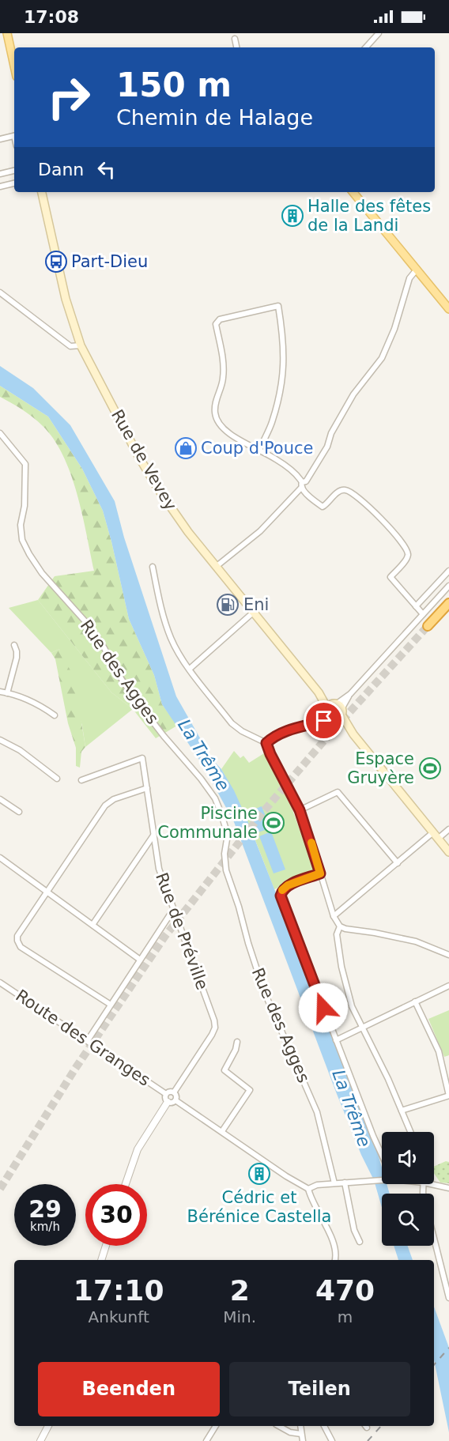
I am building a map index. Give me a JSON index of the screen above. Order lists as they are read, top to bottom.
{
  "streets": {
    "main road": ["Rue de Vevey"],
    "street": ["Rue des Agges", "Rue de Préville", "Route des Granges"]
  },
  "crossings": [
    ["Rue de Préville", "Route des Granges"]
  ],
  "water": ["La Trême"],
  "places": {
    "building": ["Halle des fêtes de la Landi", "Cédric et Bérénice Castella"],
    "bus stop": ["Part-Dieu"],
    "shop": ["Coup d'Pouce"],
    "fuel station": ["Eni"],
    "sports": ["Espace Gruyère", "Piscine Communale"]
  },
  "page": {
    "status": "17:08",
    "turn": ["150 m", "Chemin de Halage"],
    "then": "Dann",
    "speed": "29 km/h",
    "limit": "30",
    "eta": [
      "17:10",
      "Ankunft",
      "2",
      "Min.",
      "470",
      "m"
    ],
    "buttons": ["Beenden", "Teilen"]
  }
}
